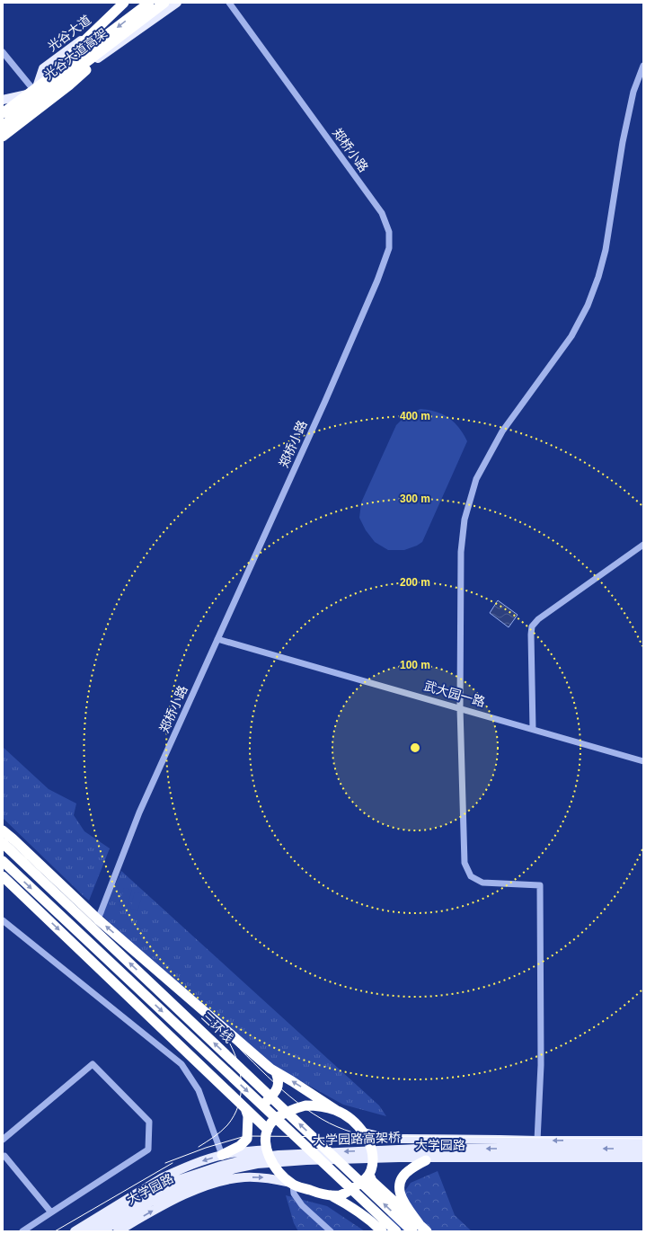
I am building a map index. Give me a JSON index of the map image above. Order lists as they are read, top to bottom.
{
  "streets": {
    "highway": ["光谷大道高架", "三环线"],
    "main road": ["光谷大道", "大学园路高架桥", "大学园路"],
    "street": ["郑桥小路", "武大园一路"]
  },
  "crossings": [
    ["郑桥小路", "武大园一路"]
  ],
  "rings": [
    "400 m",
    "300 m",
    "200 m",
    "100 m"
  ]
}
